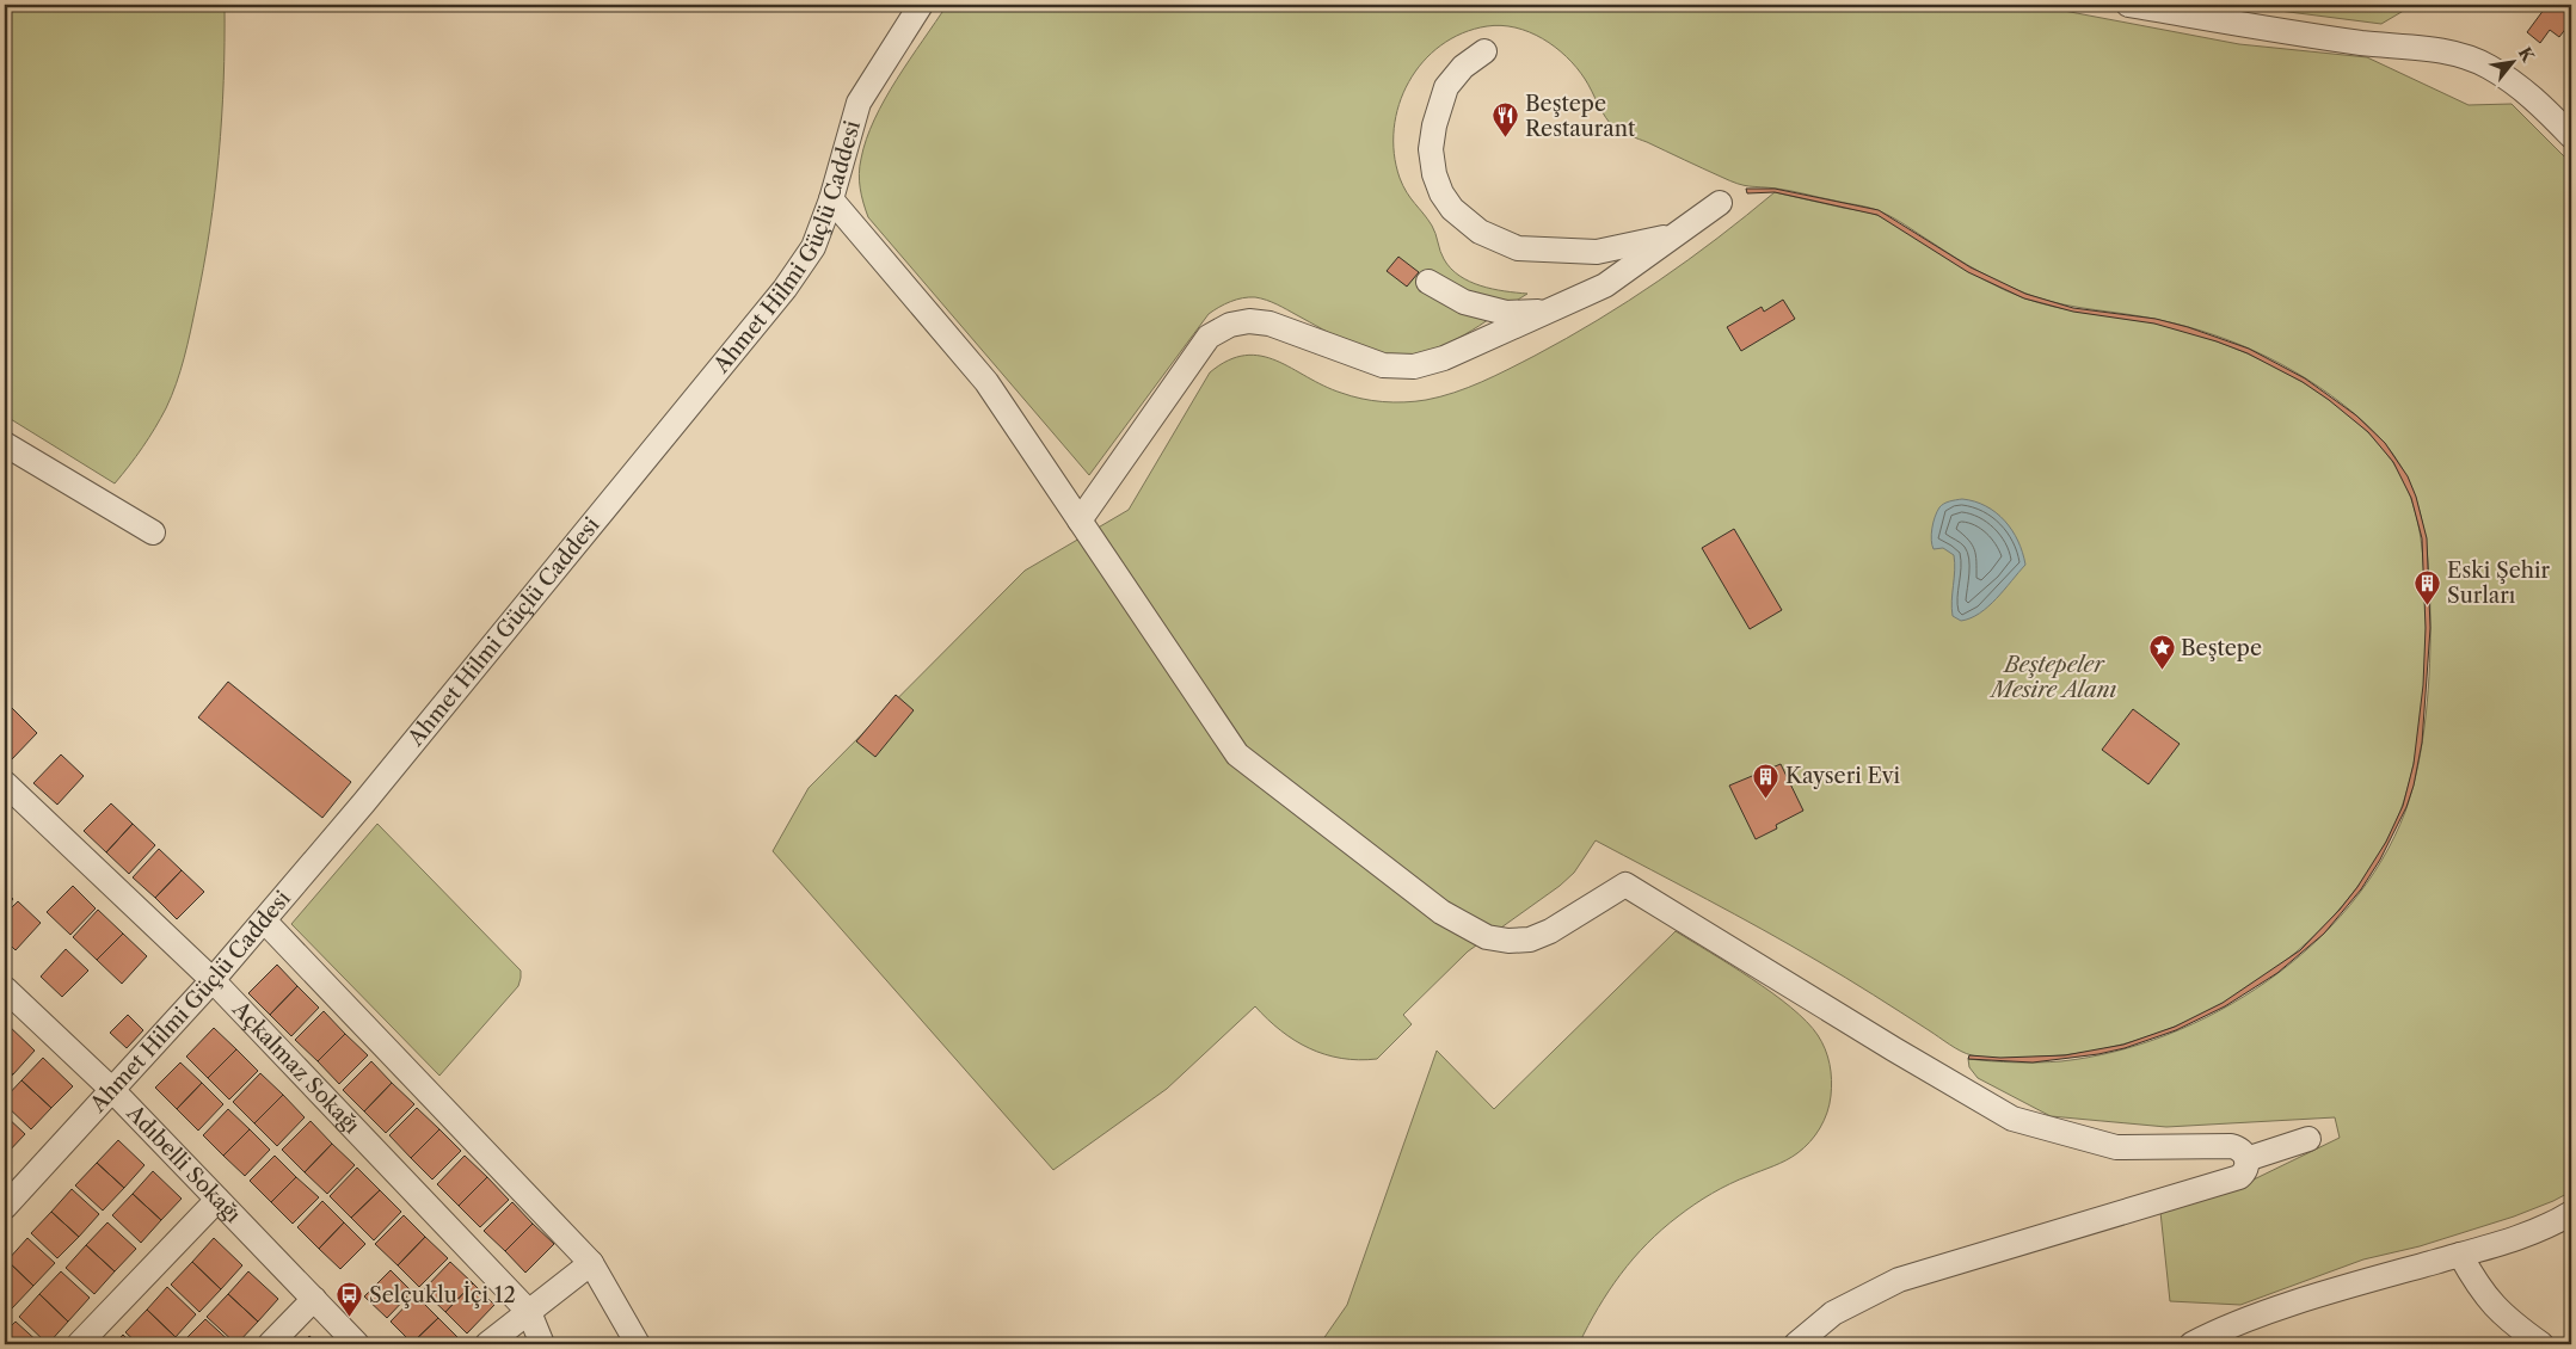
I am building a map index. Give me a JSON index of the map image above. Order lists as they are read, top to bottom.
{
  "streets": {
    "street": ["Ahmet Hilmi Güçlü Caddesi", "Açkalmaz Sokağı", "Adıbelli Sokağı"]
  },
  "crossings": [
    ["Ahmet Hilmi Güçlü Caddesi", "Açkalmaz Sokağı"],
    ["Ahmet Hilmi Güçlü Caddesi", "Adıbelli Sokağı"]
  ],
  "parks": ["Beştepeler Mesire Alanı"],
  "places": {
    "restaurant": ["Beştepe Restaurant"],
    "building": ["Eski Şehir Surları", "Kayseri Evi"],
    "place": ["Beştepe"],
    "bus stop": ["Selçuklu İçi 12"]
  },
  "north": "top right"
}
